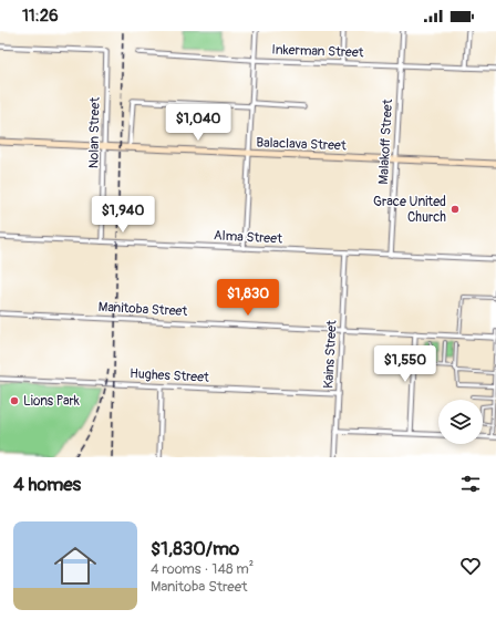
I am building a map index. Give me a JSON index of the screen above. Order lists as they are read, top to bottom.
{
  "streets": {
    "street": [
      "Inkerman Street",
      "Nolan Street",
      "Malakoff Street",
      "Balaclava Street",
      "Alma Street",
      "Manitoba Street",
      "Kains Street",
      "Hughes Street"
    ]
  },
  "crossings": [
    ["Inkerman Street", "Malakoff Street"],
    ["Nolan Street", "Balaclava Street"],
    ["Nolan Street", "Alma Street"],
    ["Malakoff Street", "Balaclava Street"],
    ["Malakoff Street", "Alma Street"],
    ["Alma Street", "Kains Street"],
    ["Manitoba Street", "Kains Street"],
    ["Kains Street", "Hughes Street"]
  ],
  "places": ["Grace United Church", "Lions Park"],
  "page": {
    "status": "11:26",
    "price": [
      "$1,040",
      "$1,940",
      "$1,830",
      "$1,550"
    ],
    "heading": "4 homes",
    "list": [
      {
        "name": "$1,830/mo",
        "note": "4 rooms · 148 m² · Manitoba Street"
      }
    ]
  }
}
